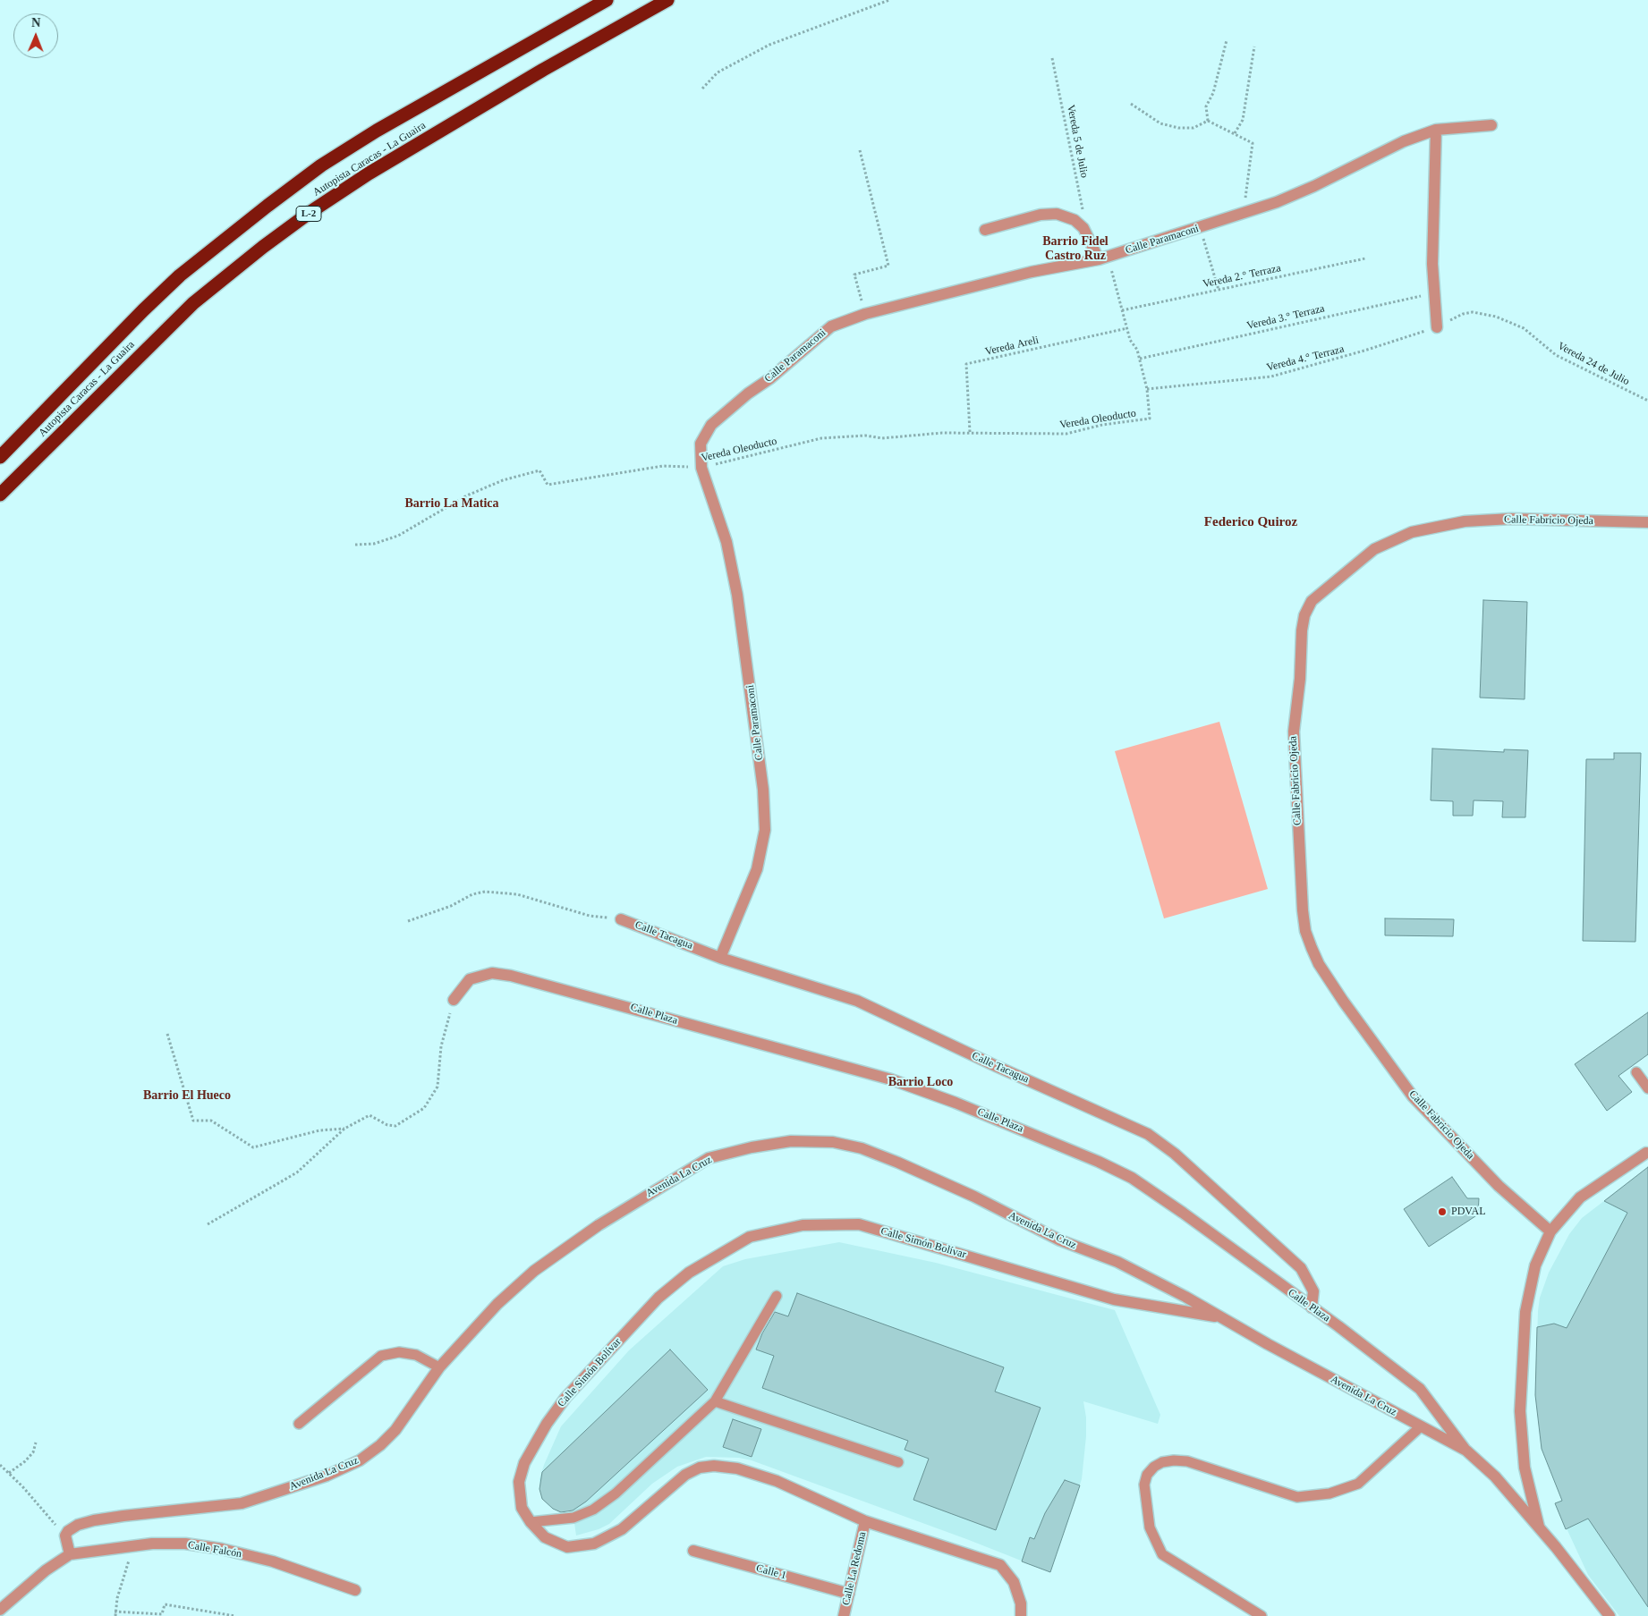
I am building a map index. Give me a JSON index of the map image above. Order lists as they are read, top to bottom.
{
  "streets": {
    "highway": ["Autopista Caracas - La Guaira", "L-2"],
    "street": [
      "Calle Paramaconi",
      "Calle Fabricio Ojeda",
      "Calle Tacagua",
      "Calle Plaza",
      "Avenida La Cruz",
      "Calle Simón Bolívar",
      "Calle Falcón",
      "Calle La Redoma",
      "Calle 1"
    ],
    "path": [
      "Vereda 5 de Julio",
      "Vereda 2.° Terraza",
      "Vereda 3.° Terraza",
      "Vereda Areli",
      "Vereda 4.° Terraza",
      "Vereda 24 de Julio",
      "Vereda Oleoducto"
    ]
  },
  "crossings": [
    ["Calle Paramaconi", "Vereda Oleoducto"],
    ["Calle Paramaconi", "Calle Tacagua"],
    ["Vereda Areli", "Vereda Oleoducto"],
    ["Vereda 4.° Terraza", "Vereda 24 de Julio"],
    ["Vereda 4.° Terraza", "Vereda Oleoducto"],
    ["Calle Tacagua", "Calle Plaza"],
    ["Calle Plaza", "Avenida La Cruz"],
    ["Avenida La Cruz", "Calle Simón Bolívar"],
    ["Calle Simón Bolívar", "Calle La Redoma"],
    ["Calle La Redoma", "Calle 1"]
  ],
  "districts": [
    "Barrio Fidel Castro Ruz",
    "Barrio La Matica",
    "Federico Quiroz",
    "Barrio Loco",
    "Barrio El Hueco"
  ],
  "places": ["PDVAL"],
  "north": "top"
}
